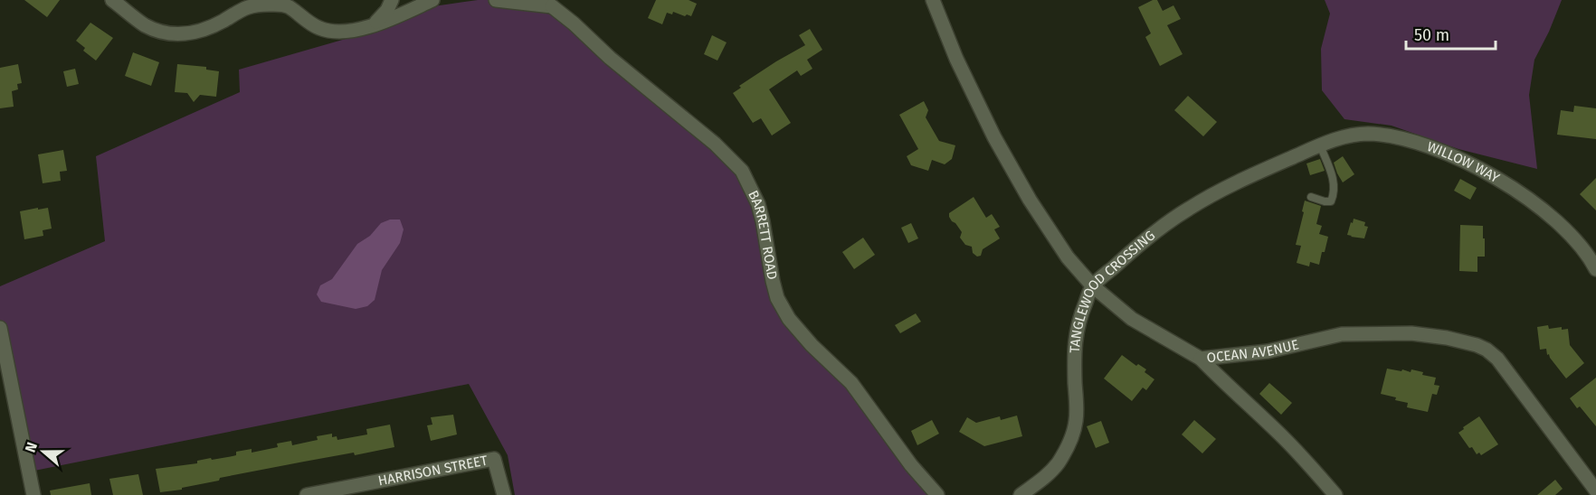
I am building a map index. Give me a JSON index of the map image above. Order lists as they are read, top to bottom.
{
  "streets": {
    "street": [
      "WILLOW WAY",
      "BARRETT ROAD",
      "TANGLEWOOD CROSSING",
      "OCEAN AVENUE",
      "HARRISON STREET"
    ]
  },
  "crossings": [
    ["WILLOW WAY", "TANGLEWOOD CROSSING"],
    ["TANGLEWOOD CROSSING", "OCEAN AVENUE"]
  ],
  "scale_bar": "50 m",
  "north": "left"
}
